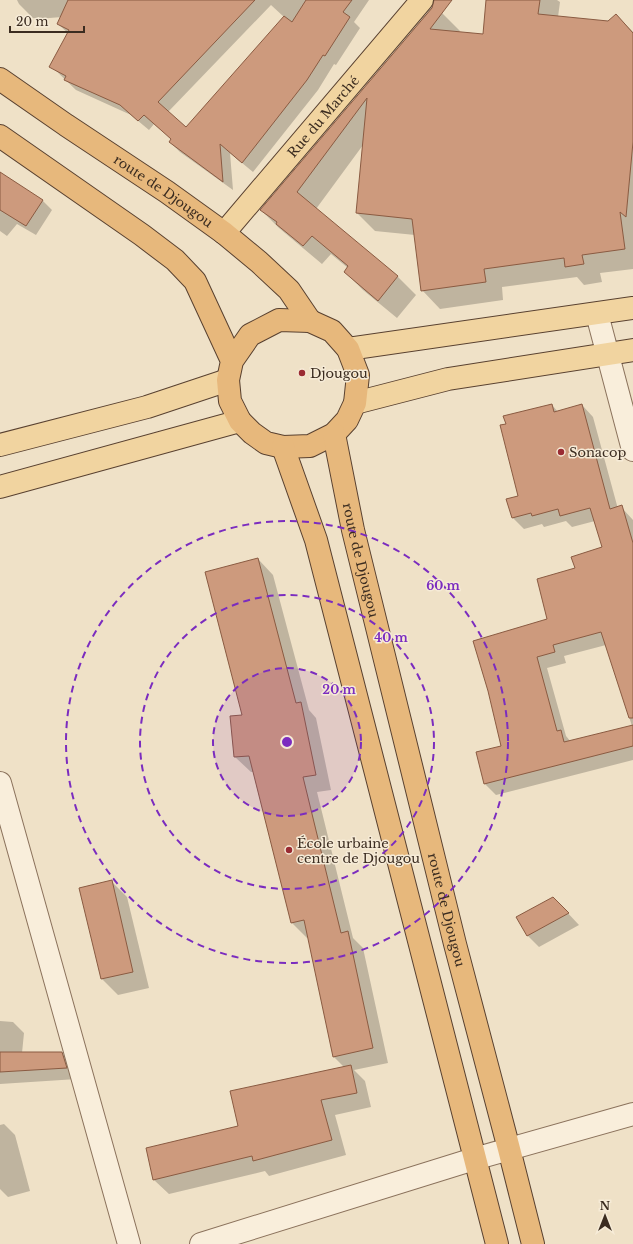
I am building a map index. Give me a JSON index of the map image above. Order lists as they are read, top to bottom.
{
  "streets": {
    "highway": ["route de Djougou"],
    "main road": ["Rue du Marché"]
  },
  "crossings": [
    ["Rue du Marché", "route de Djougou"]
  ],
  "places": ["Djougou", "Sonacop", "École urbaine centre de Djougou"],
  "scale_bar": "20 m",
  "north": "top",
  "rings": ["60 m", "40 m", "20 m"]
}
